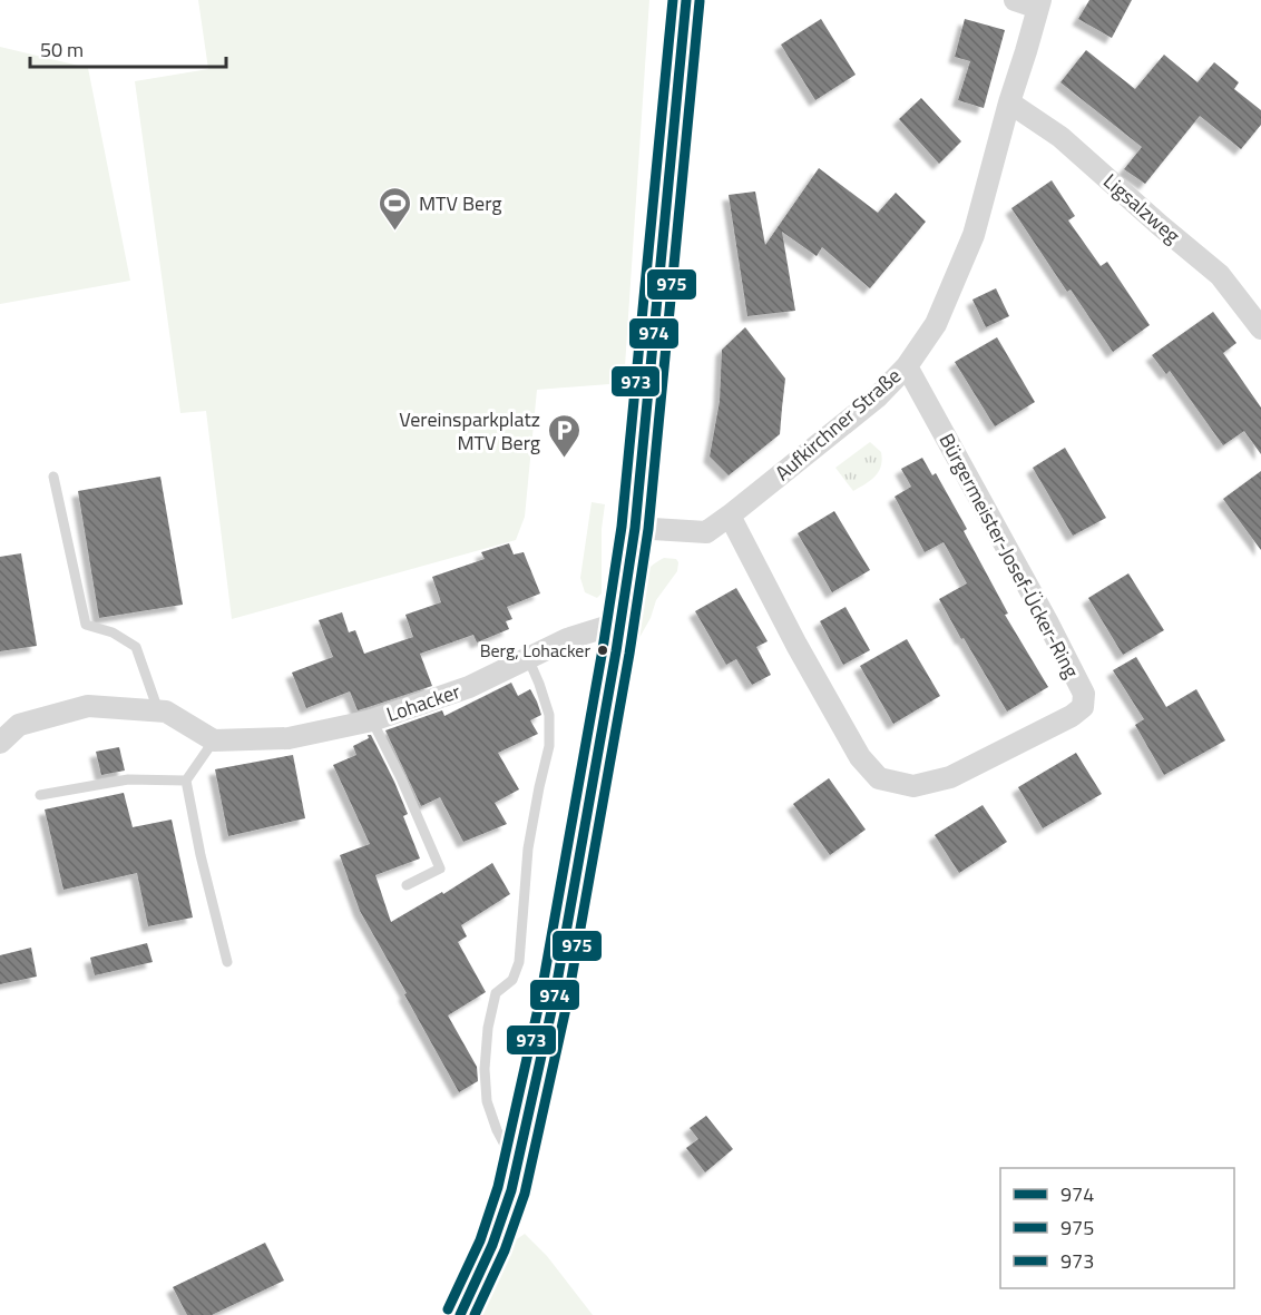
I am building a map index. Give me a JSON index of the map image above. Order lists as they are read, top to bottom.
{
  "streets": {
    "street": [
      "Ligsalzweg",
      "Aufkirchner Straße",
      "Bürgermeister-Josef-Ücker-Ring",
      "Lohacker"
    ]
  },
  "crossings": [
    ["Ligsalzweg", "Aufkirchner Straße"],
    ["Aufkirchner Straße", "Bürgermeister-Josef-Ücker-Ring"]
  ],
  "places": {
    "sports": ["MTV Berg"],
    "parking": ["Vereinsparkplatz MTV Berg"],
    "other": ["Berg, Lohacker"]
  },
  "lines": ["transit line 974", "transit line 973", "transit line 975"],
  "legend": ["974", "975", "973"],
  "scale_bar": "50 m"
}
